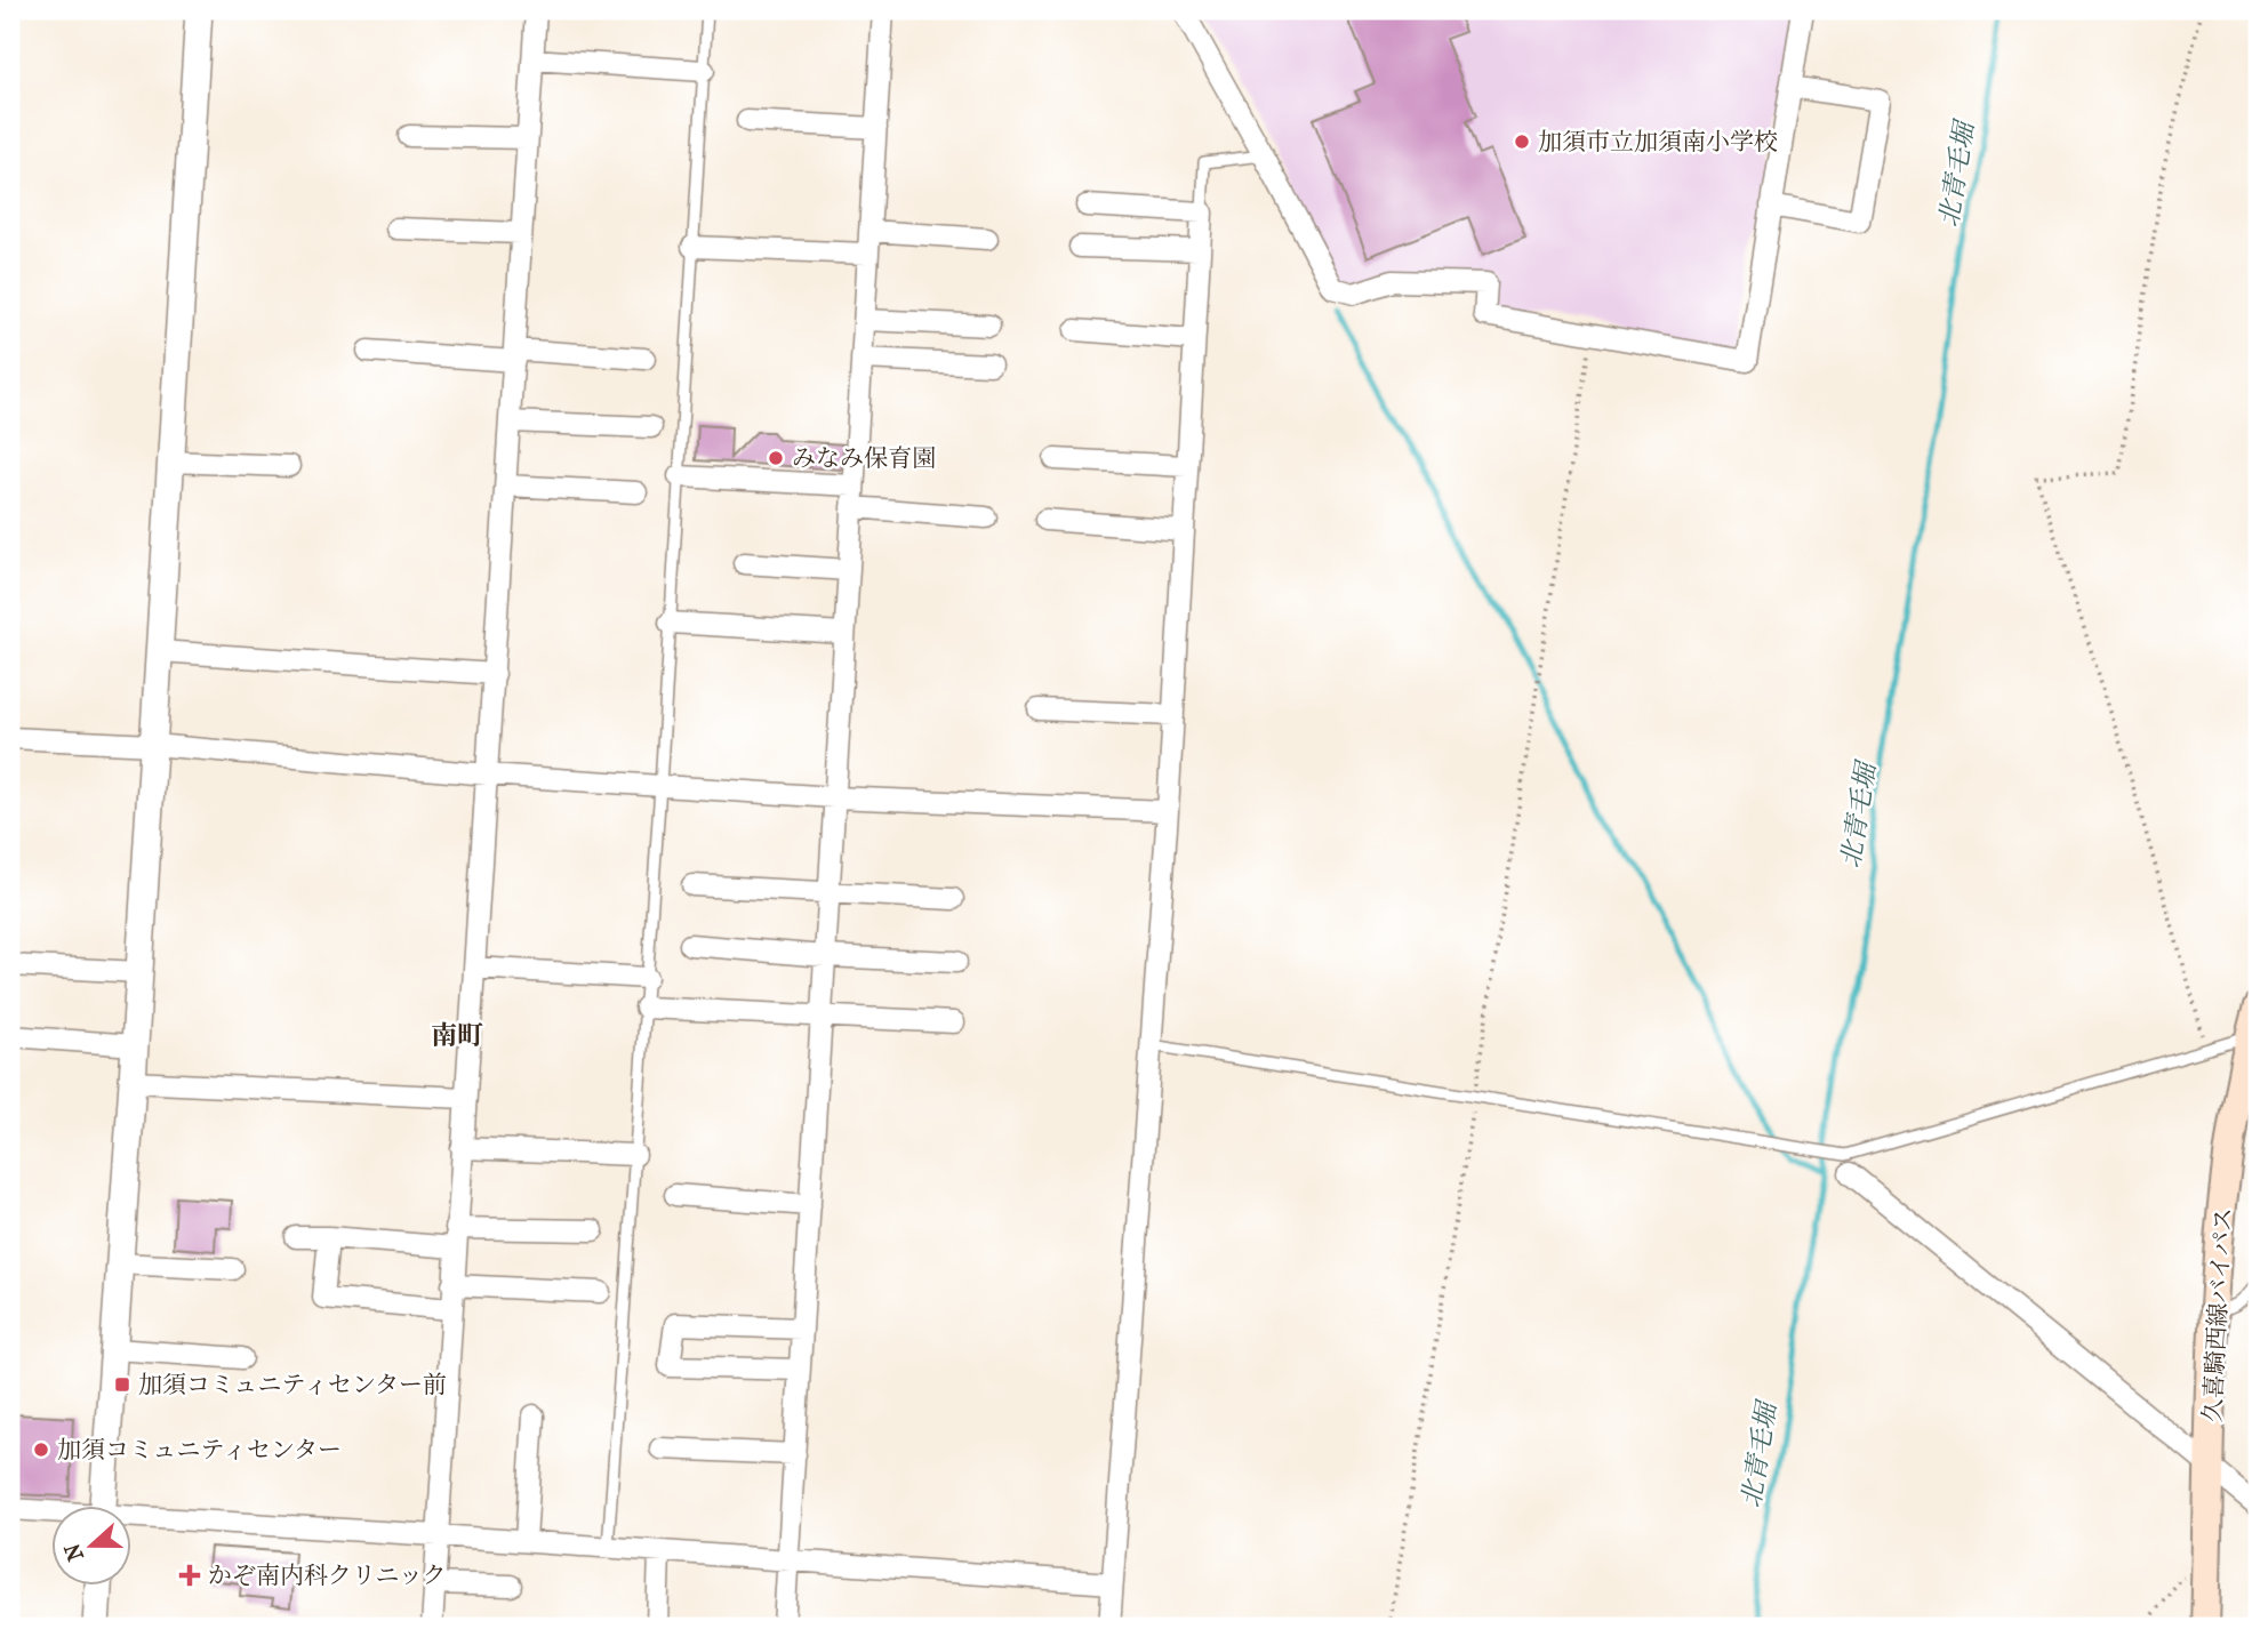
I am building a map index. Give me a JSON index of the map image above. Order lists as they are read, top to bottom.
{
  "streets": {
    "main road": ["久喜騎西線バイパス"]
  },
  "districts": ["南町"],
  "water": ["北青毛堀"],
  "places": {
    "other": ["加須市立加須南小学校", "みなみ保育園", "加須コミュニティセンター"],
    "transit": ["加須コミュニティセンター前"],
    "health": ["かぞ南内科クリニック"]
  },
  "north": "left"
}
